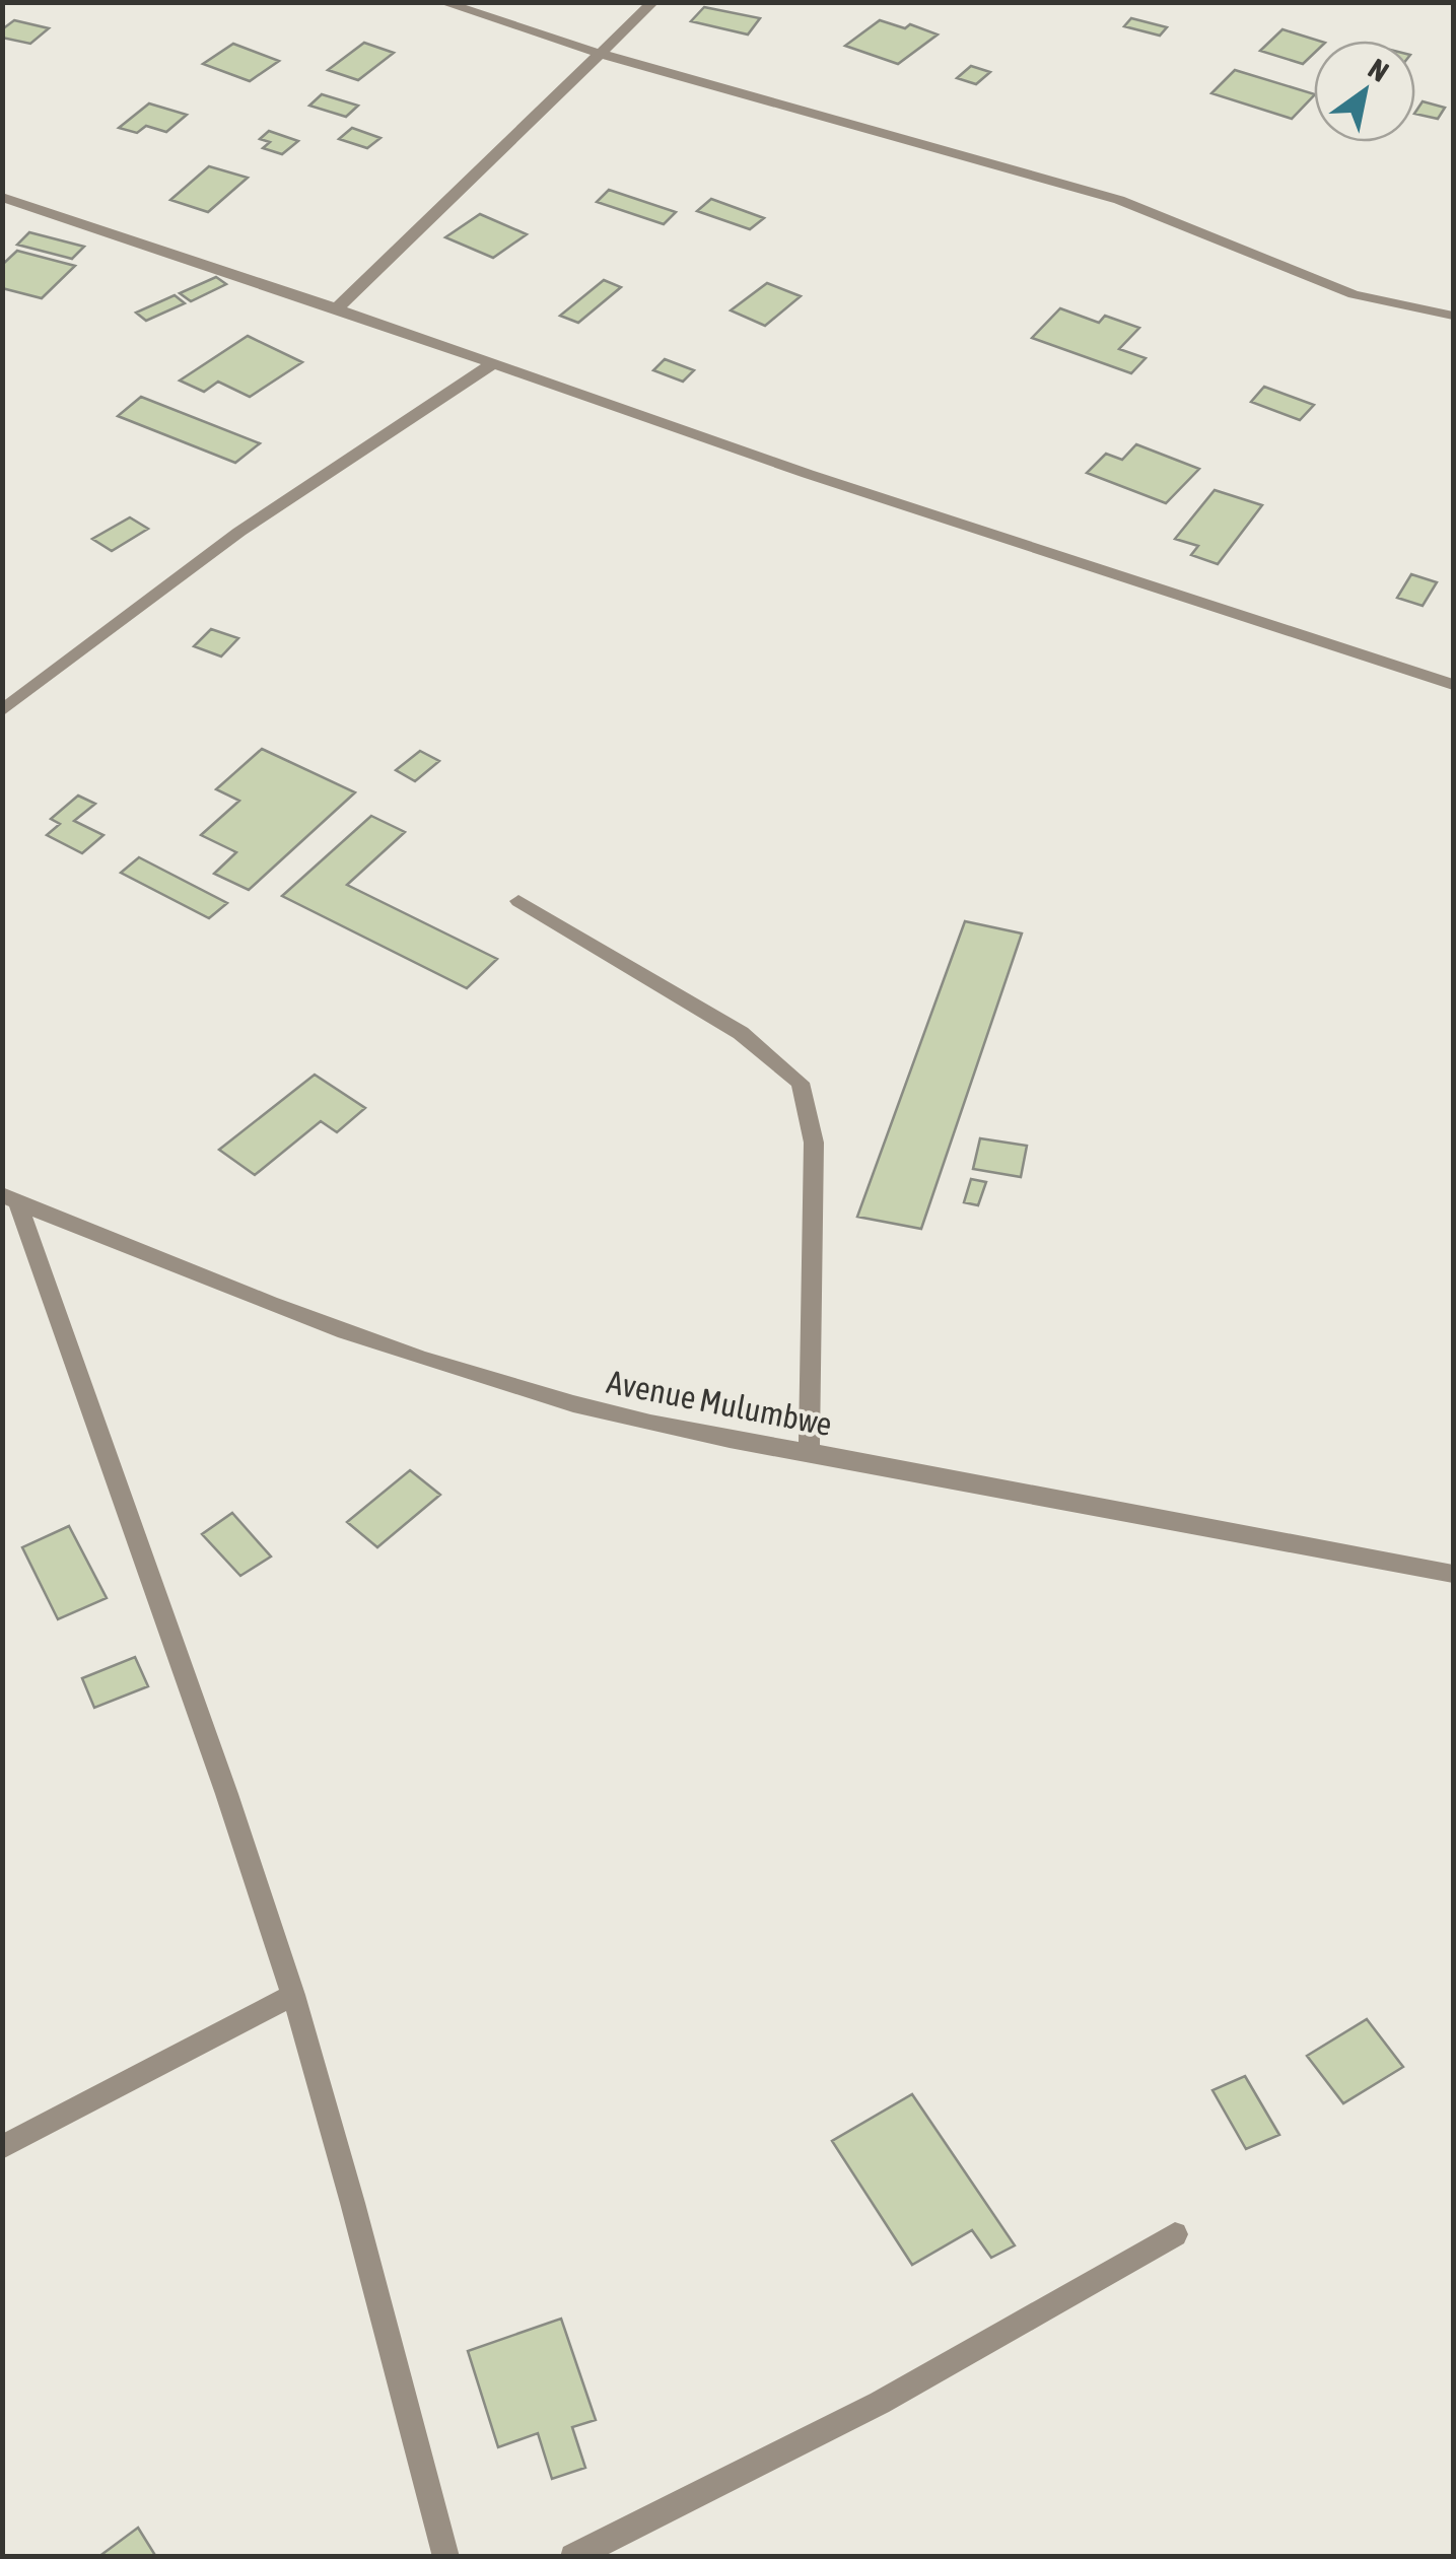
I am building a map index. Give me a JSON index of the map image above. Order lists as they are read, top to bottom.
{
  "streets": {
    "street": ["Avenue Mulumbwe"]
  },
  "north": "top right"
}
